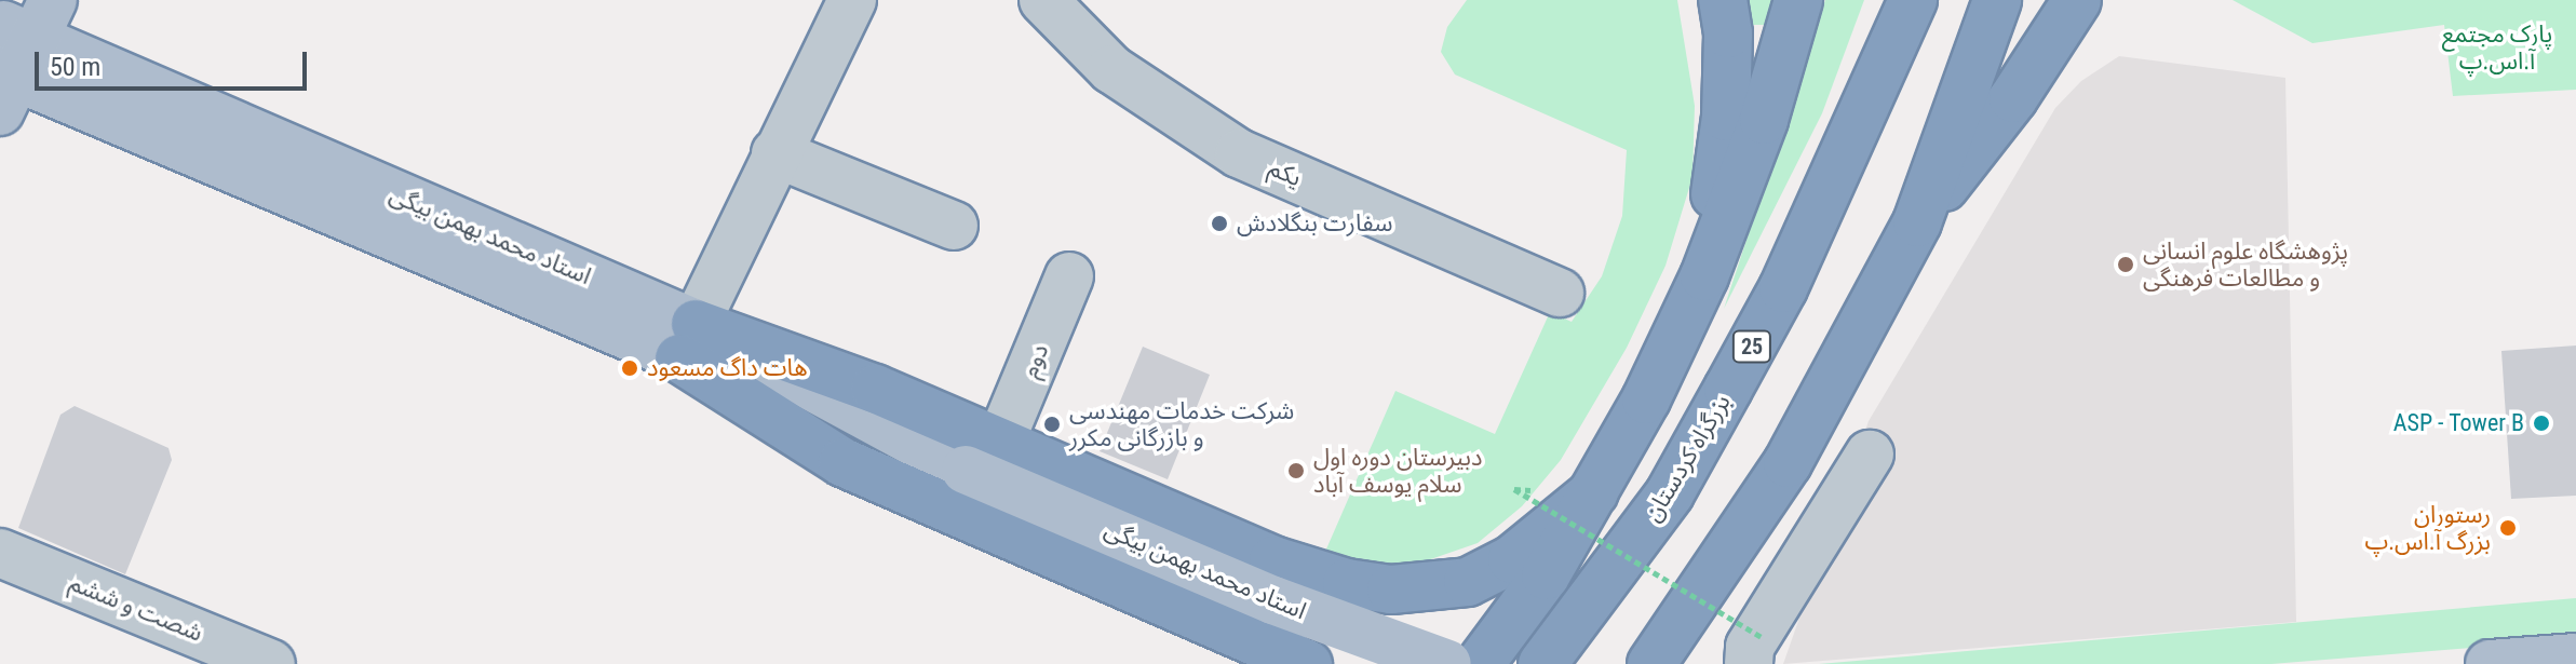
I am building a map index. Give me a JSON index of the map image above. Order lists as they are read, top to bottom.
{
  "streets": {
    "highway": ["25", "بزرگراه کردستان"],
    "main road": ["استاد محمد بهمن بیگی"],
    "street": ["یکم", "دوم", "شصت و ششم"]
  },
  "crossings": [
    ["استاد محمد بهمن بیگی", "دوم"]
  ],
  "parks": ["پارک مجتمع آ.اس.پ"],
  "places": [
    "سفارت بنگلادش",
    "پژوهشگاه علوم انسانی و مطالعات فرهنگی",
    "هات داگ مسعود",
    "ASP - Tower B",
    "شرکت خدمات مهندسی و بازرگانی مکرر",
    "دبیرستان دوره اول سلام یوسف آباد",
    "رستوران بزرگ آ.اس.پ"
  ],
  "scale_bar": "50 m"
}
